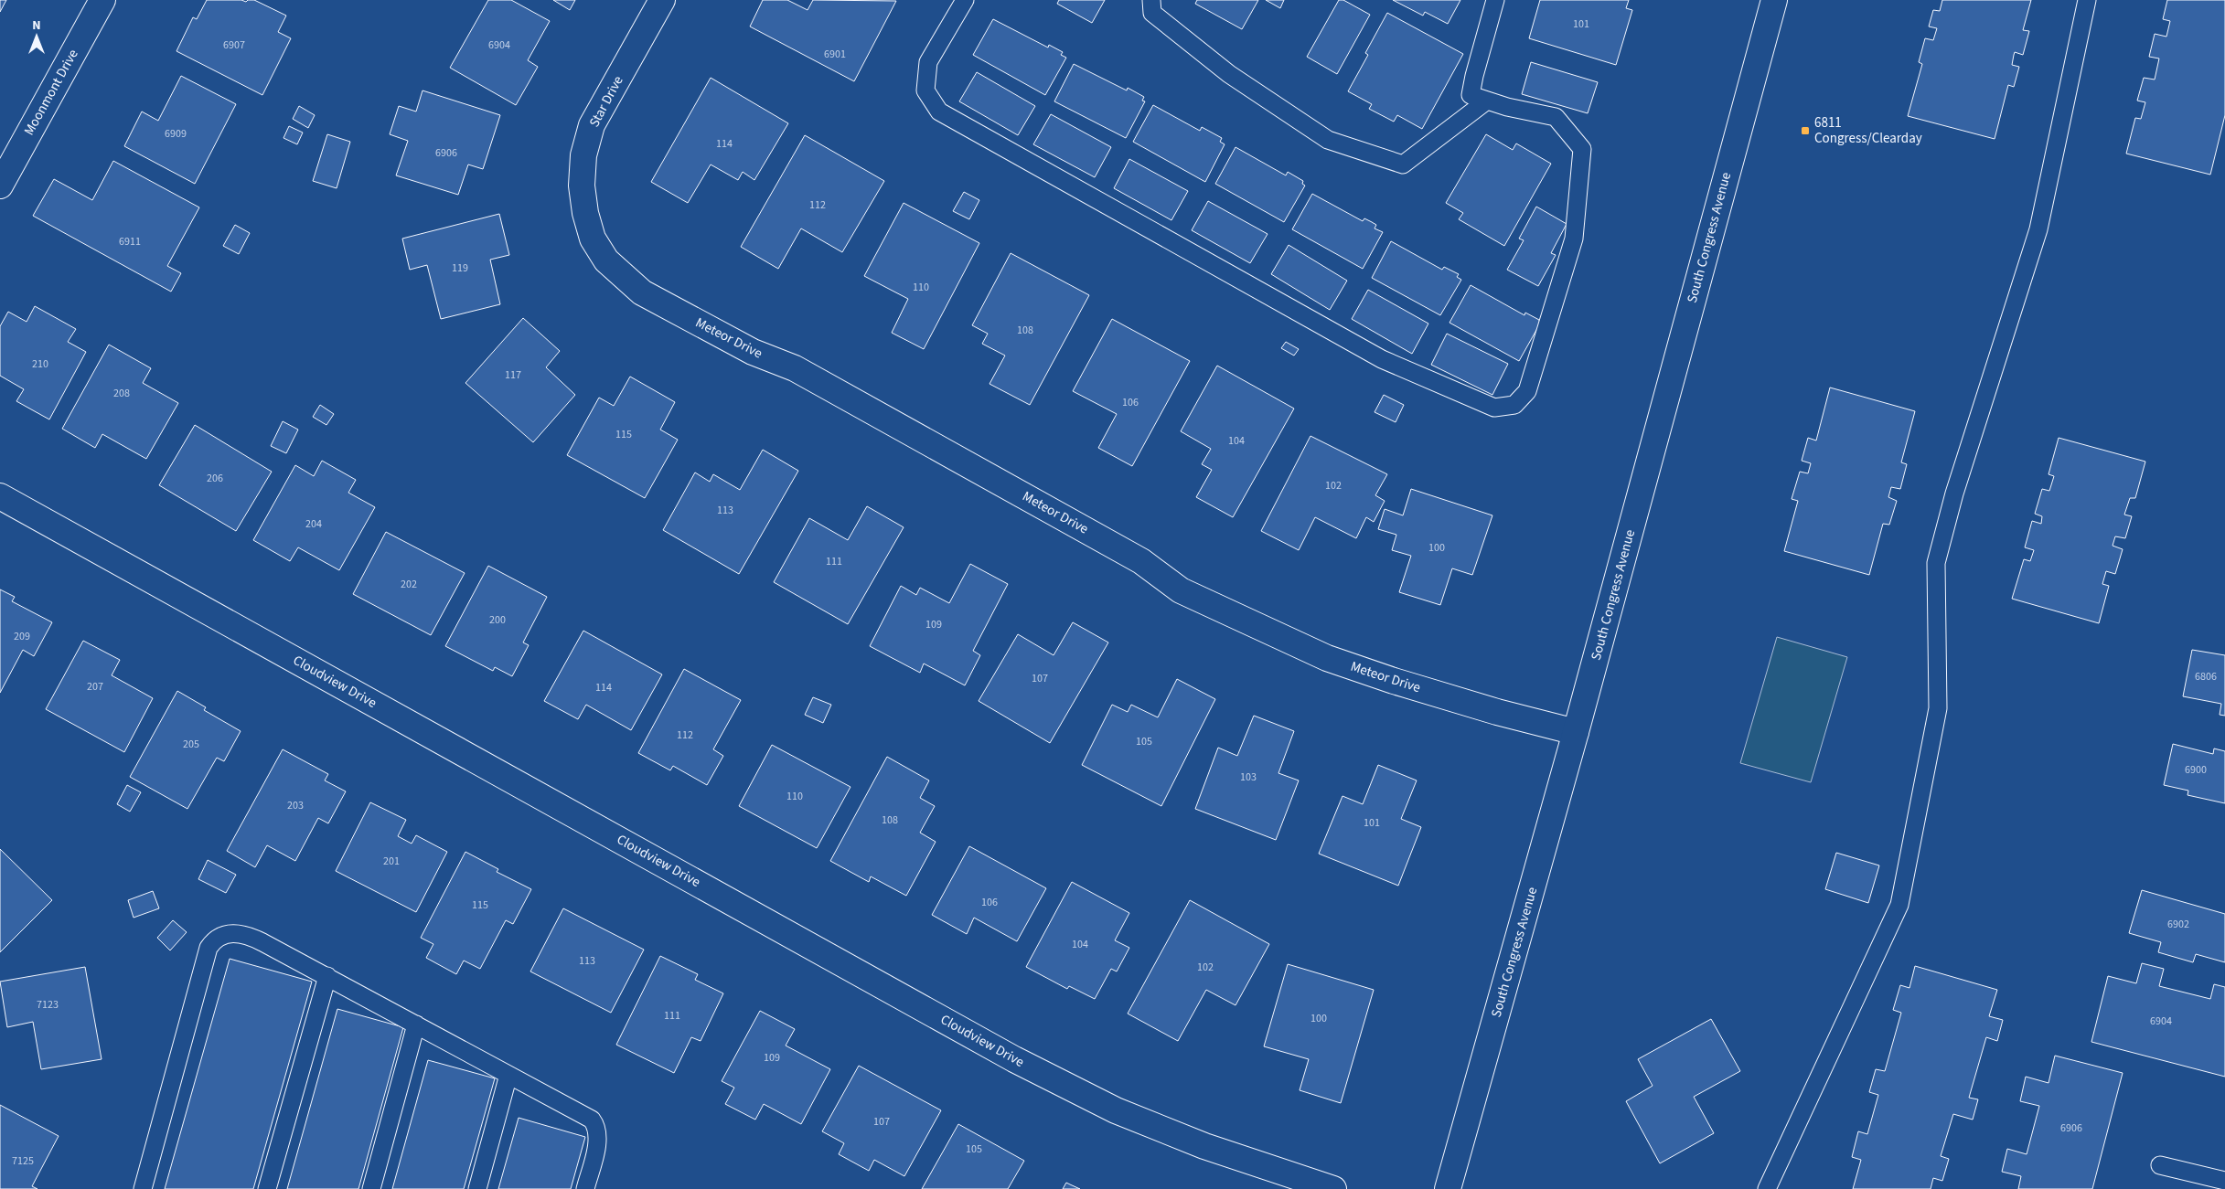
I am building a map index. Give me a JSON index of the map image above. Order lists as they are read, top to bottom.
{
  "streets": {
    "street": [
      "Moonmont Drive",
      "Star Drive",
      "South Congress Avenue",
      "Meteor Drive",
      "Cloudview Drive"
    ]
  },
  "crossings": [
    ["Star Drive", "Meteor Drive"],
    ["South Congress Avenue", "Meteor Drive"]
  ],
  "places": {
    "transit": ["6811 Congress/Clearday"]
  },
  "house_numbers": [
    "101",
    "6907",
    "6904",
    "6901",
    "6909",
    "114",
    "6906",
    "112",
    "6911",
    "119",
    "110",
    "108",
    "210",
    "117",
    "208",
    "106",
    "115",
    "104",
    "206",
    "102",
    "113",
    "204",
    "100",
    "111",
    "202",
    "200",
    "109",
    "209",
    "6806",
    "107",
    "207",
    "114",
    "112",
    "105",
    "205",
    "6900",
    "103",
    "110",
    "203",
    "108",
    "101",
    "201",
    "106",
    "115",
    "6902",
    "104",
    "113",
    "102",
    "7123",
    "111",
    "100",
    "6904",
    "109",
    "107",
    "6906",
    "105",
    "7125"
  ],
  "north": "top"
}
